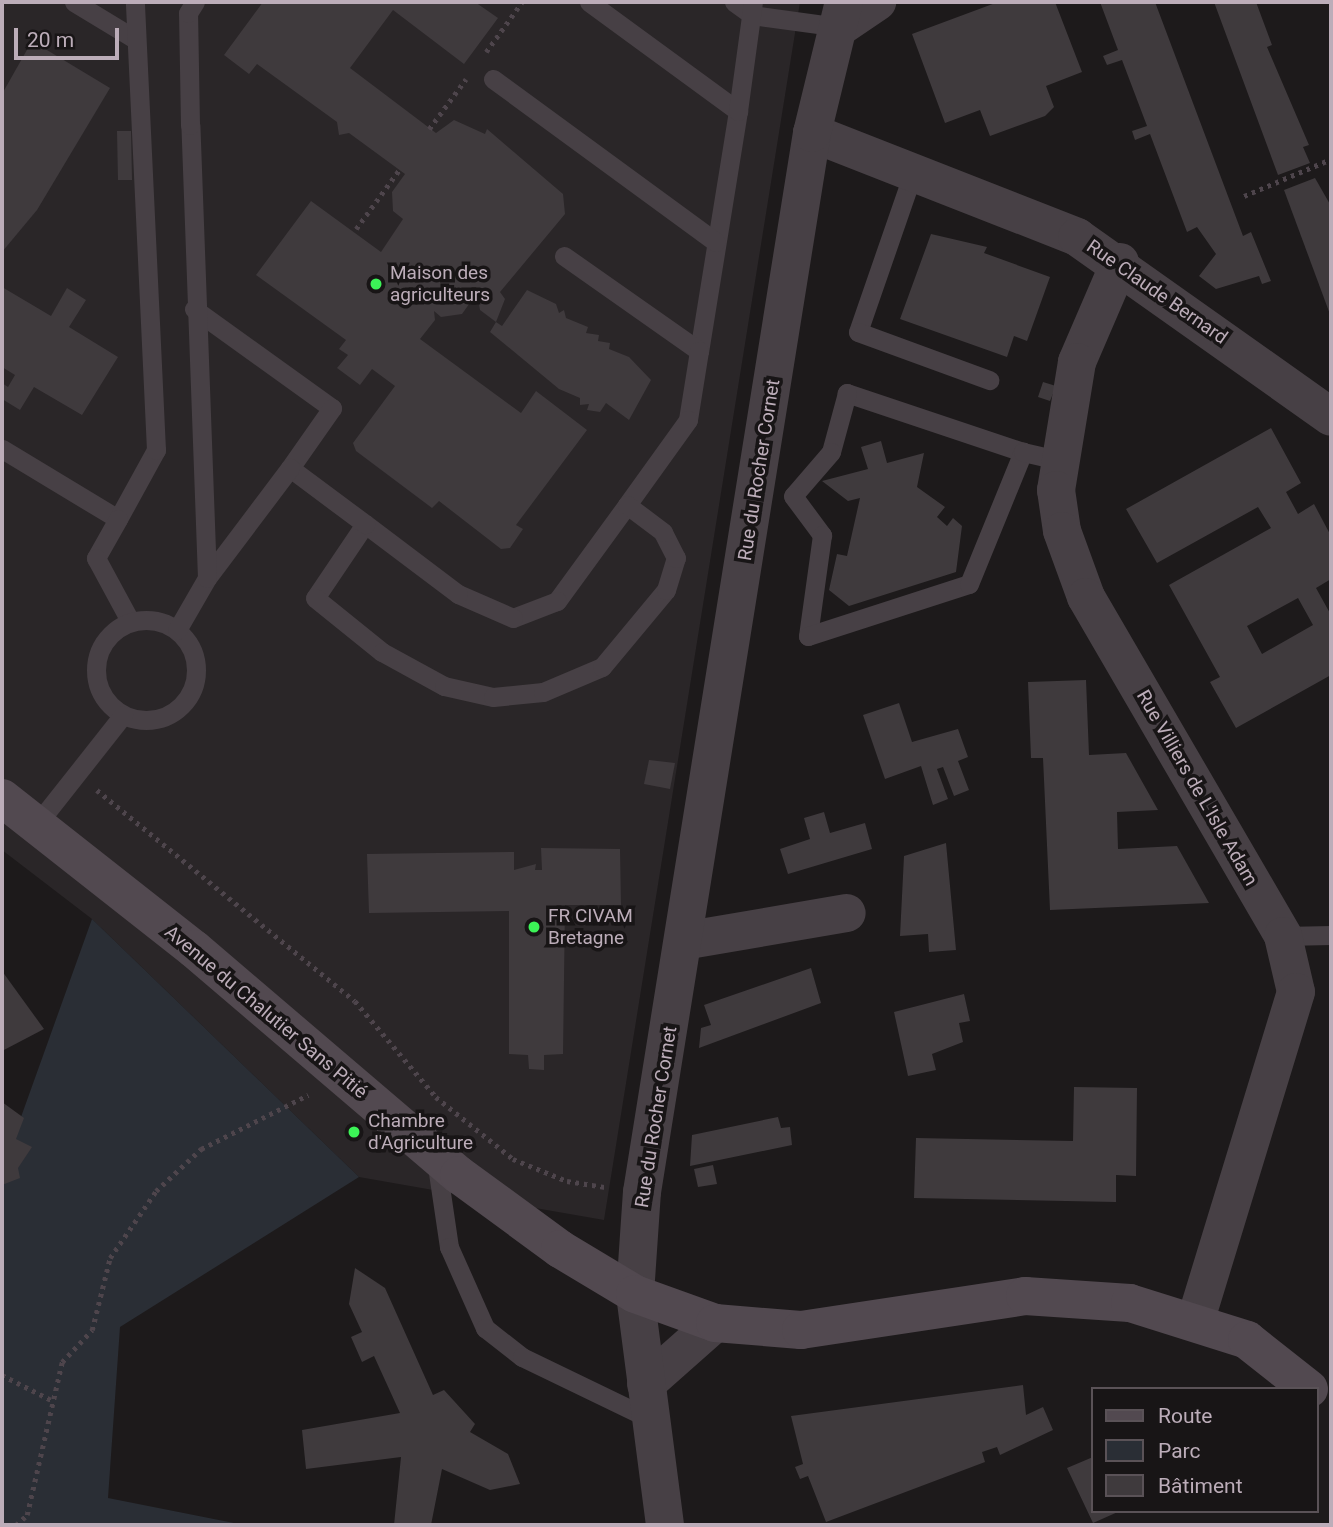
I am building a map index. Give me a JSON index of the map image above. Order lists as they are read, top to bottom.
{
  "streets": {
    "street": [
      "Rue Claude Bernard",
      "Rue du Rocher Cornet",
      "Rue Villiers de L'Isle Adam",
      "Avenue du Chalutier Sans Pitié"
    ]
  },
  "crossings": [
    ["Rue Claude Bernard", "Rue du Rocher Cornet"],
    ["Rue Claude Bernard", "Rue Villiers de L'Isle Adam"],
    ["Rue du Rocher Cornet", "Avenue du Chalutier Sans Pitié"],
    ["Rue Villiers de L'Isle Adam", "Avenue du Chalutier Sans Pitié"]
  ],
  "places": ["Maison des agriculteurs", "FR CIVAM Bretagne", "Chambre d'Agriculture"],
  "legend": ["Route", "Parc", "Bâtiment"],
  "scale_bar": "20 m"
}
